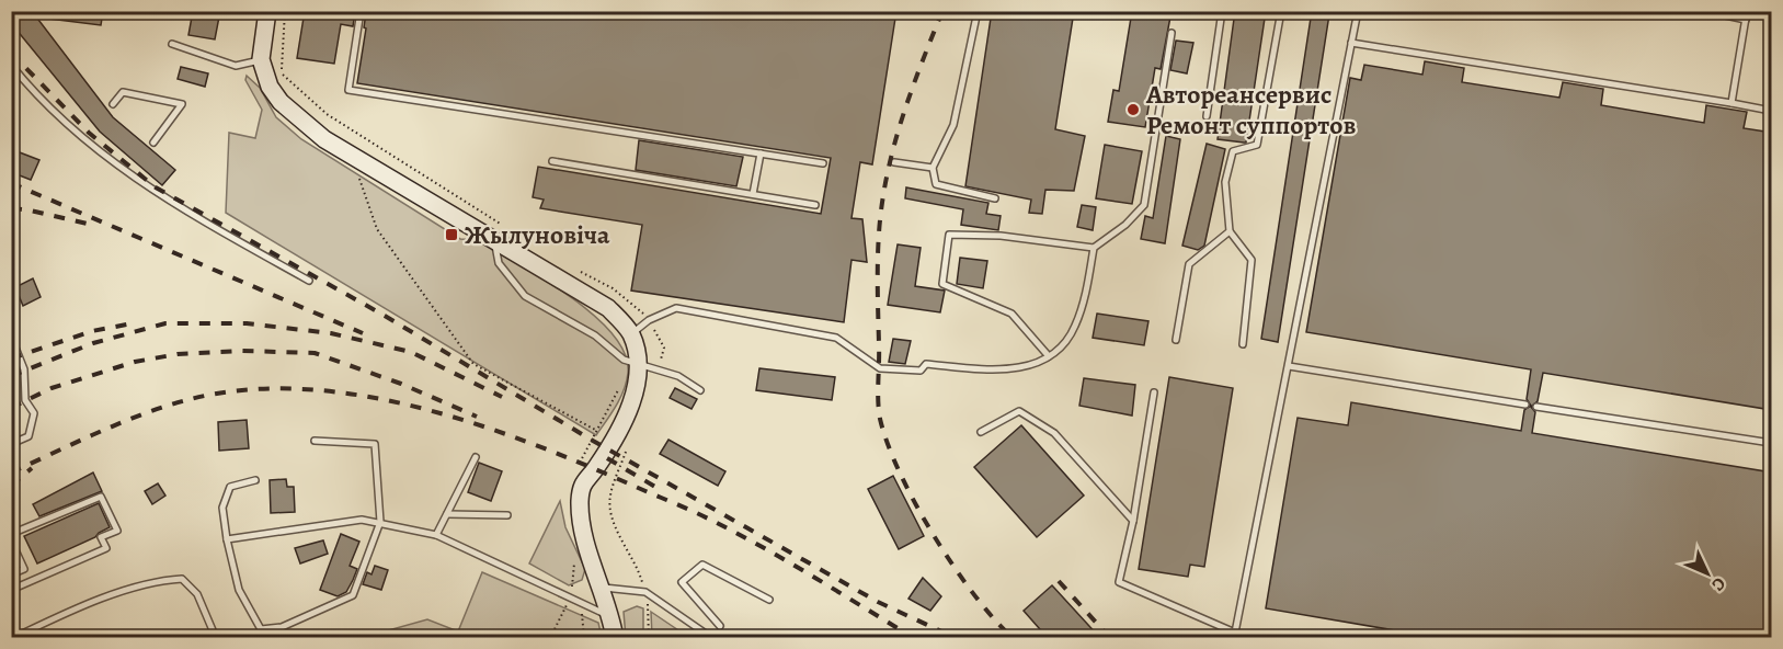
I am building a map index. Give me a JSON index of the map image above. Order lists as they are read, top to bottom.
{
  "places": {
    "other": ["Автореансервис Ремонт суппортов"],
    "transit": ["Жылуновіча"]
  },
  "north": "bottom right"
}
